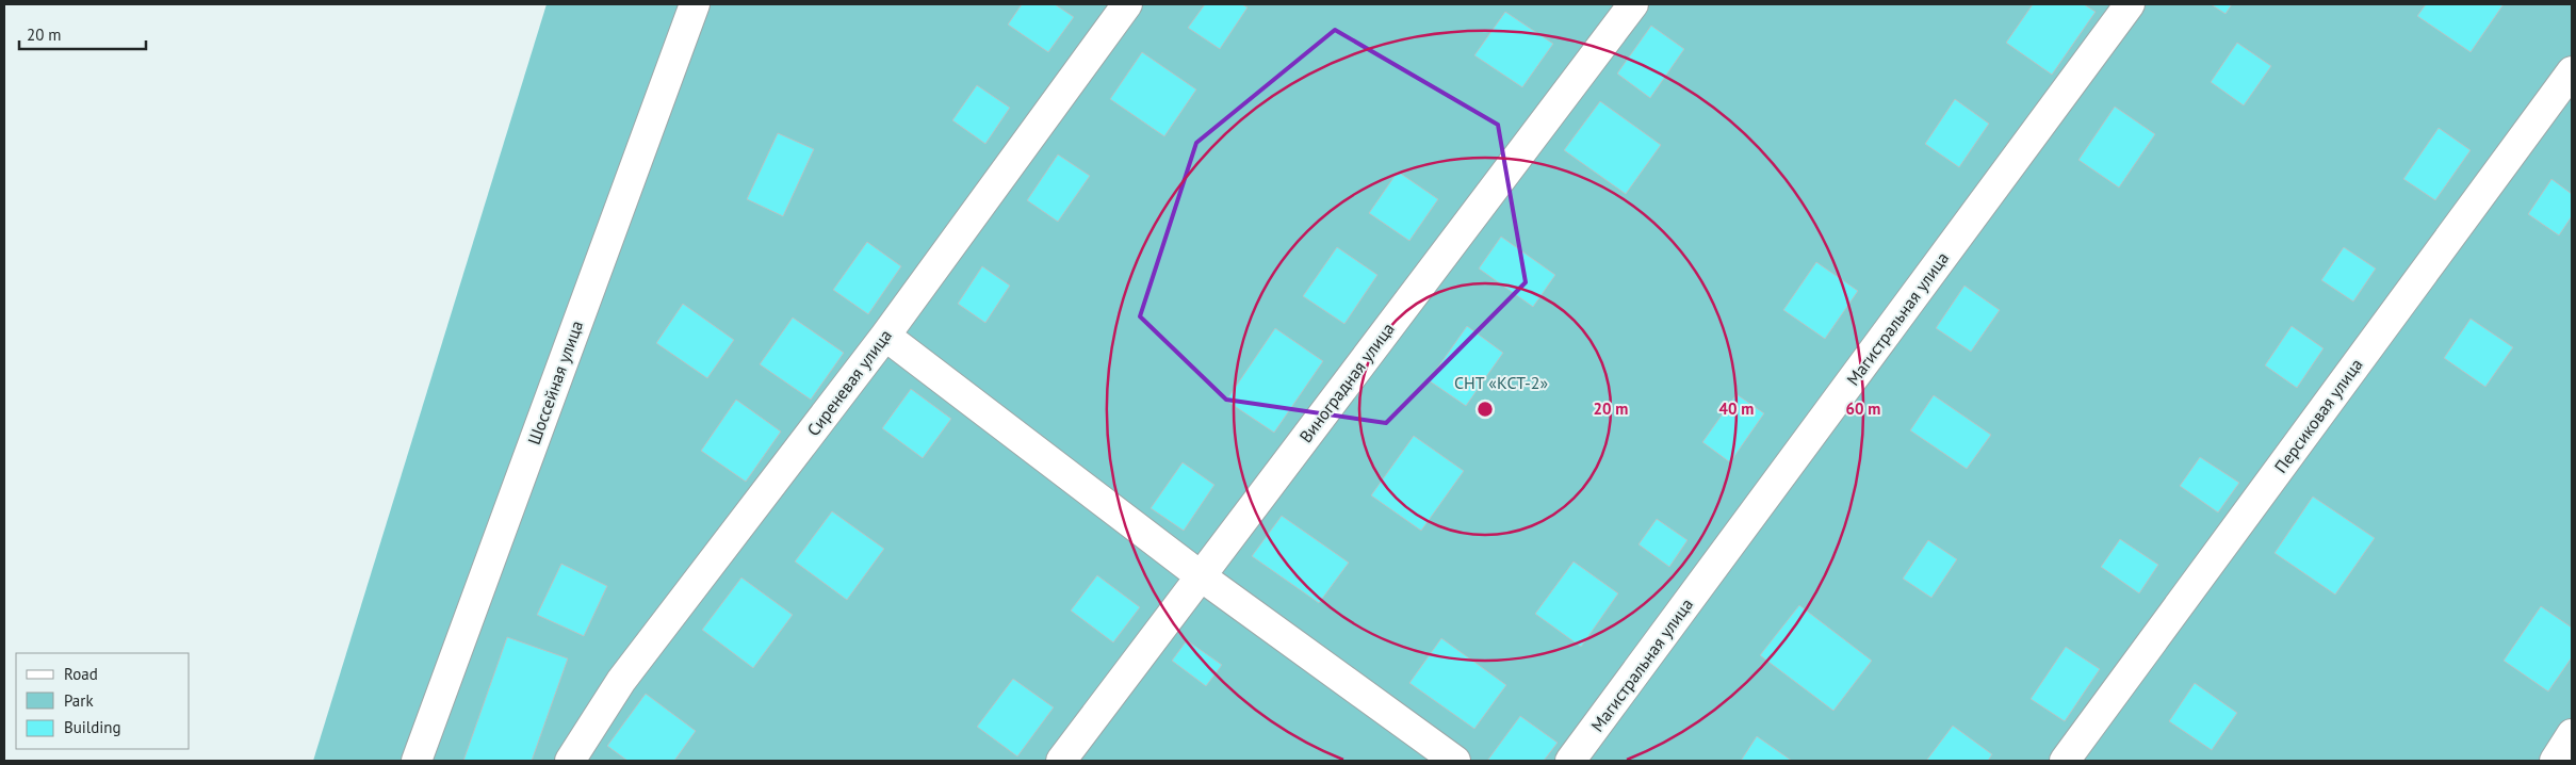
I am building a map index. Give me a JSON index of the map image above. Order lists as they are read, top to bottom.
{
  "streets": {
    "street": [
      "Магистральная улица",
      "Шоссейная улица",
      "Сиреневая улица",
      "Виноградная улица",
      "Персиковая улица"
    ]
  },
  "parks": ["СНТ «КСТ-2»"],
  "legend": ["Road", "Park", "Building"],
  "scale_bar": "20 m",
  "rings": ["20 m", "40 m", "60 m"]
}
